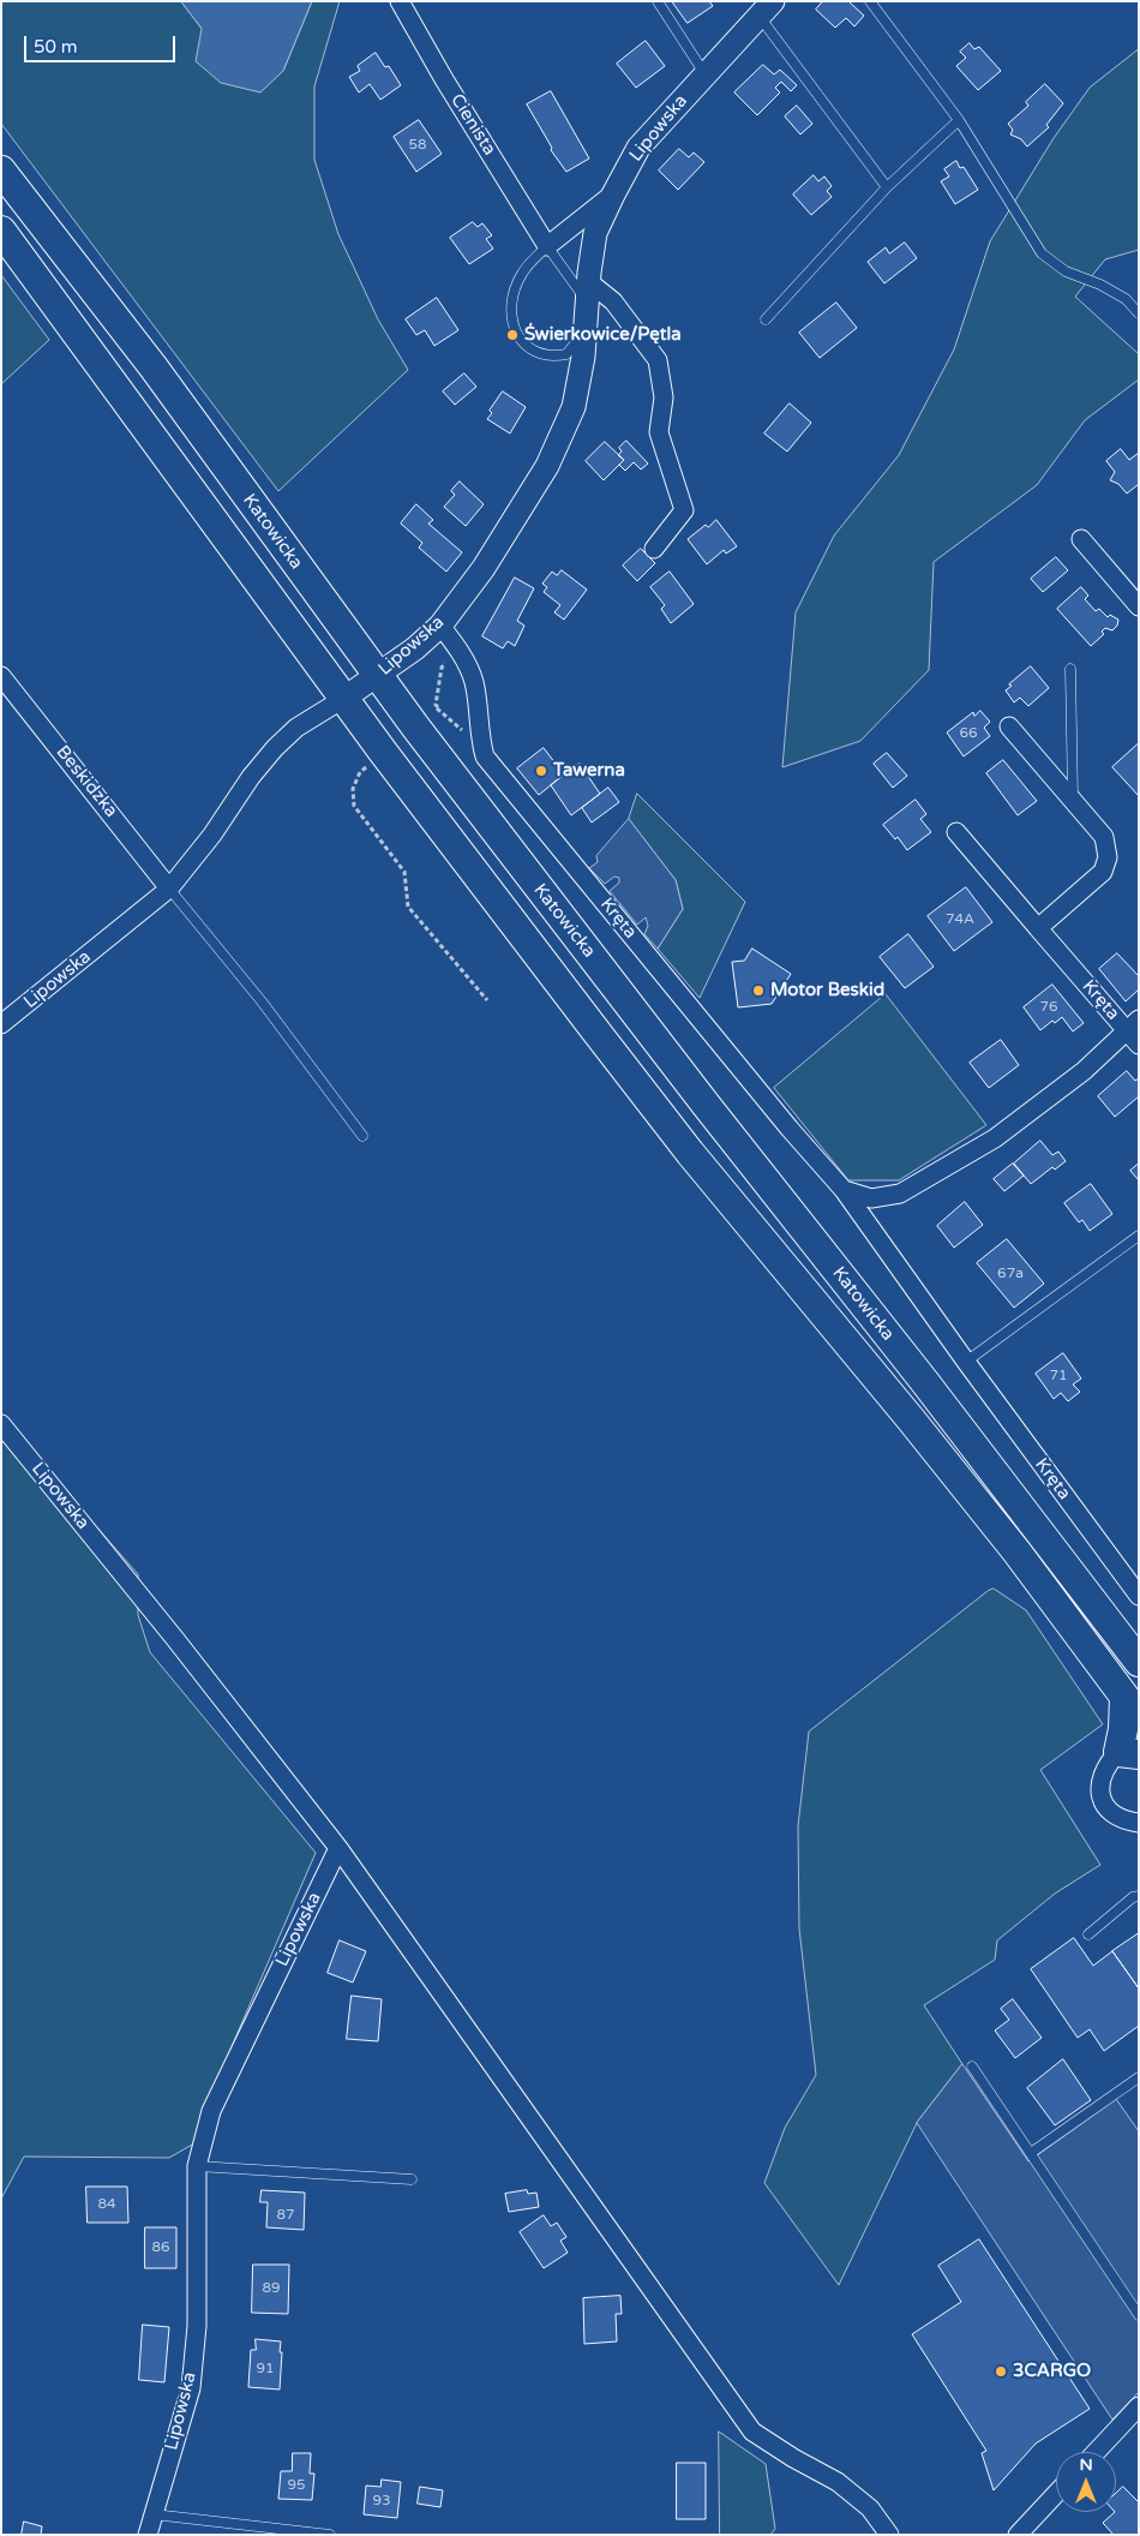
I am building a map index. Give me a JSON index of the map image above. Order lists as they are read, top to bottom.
{
  "streets": {
    "main road": ["Katowicka"],
    "street": [
      "Cienista",
      "Lipowska",
      "Beskidzka",
      "Kręta"
    ]
  },
  "crossings": [
    ["Cienista", "Lipowska"],
    ["Lipowska", "Katowicka"],
    ["Lipowska", "Beskidzka"],
    ["Lipowska", "Kręta"]
  ],
  "places": [
    "Świerkowice/Pętla",
    "Tawerna",
    "Motor Beskid",
    "3CARGO"
  ],
  "house_numbers": [
    "58",
    "66",
    "74A",
    "76",
    "67a",
    "71",
    "84",
    "87",
    "86",
    "89",
    "91",
    "95",
    "93"
  ],
  "scale_bar": "50 m",
  "north": "top"
}
